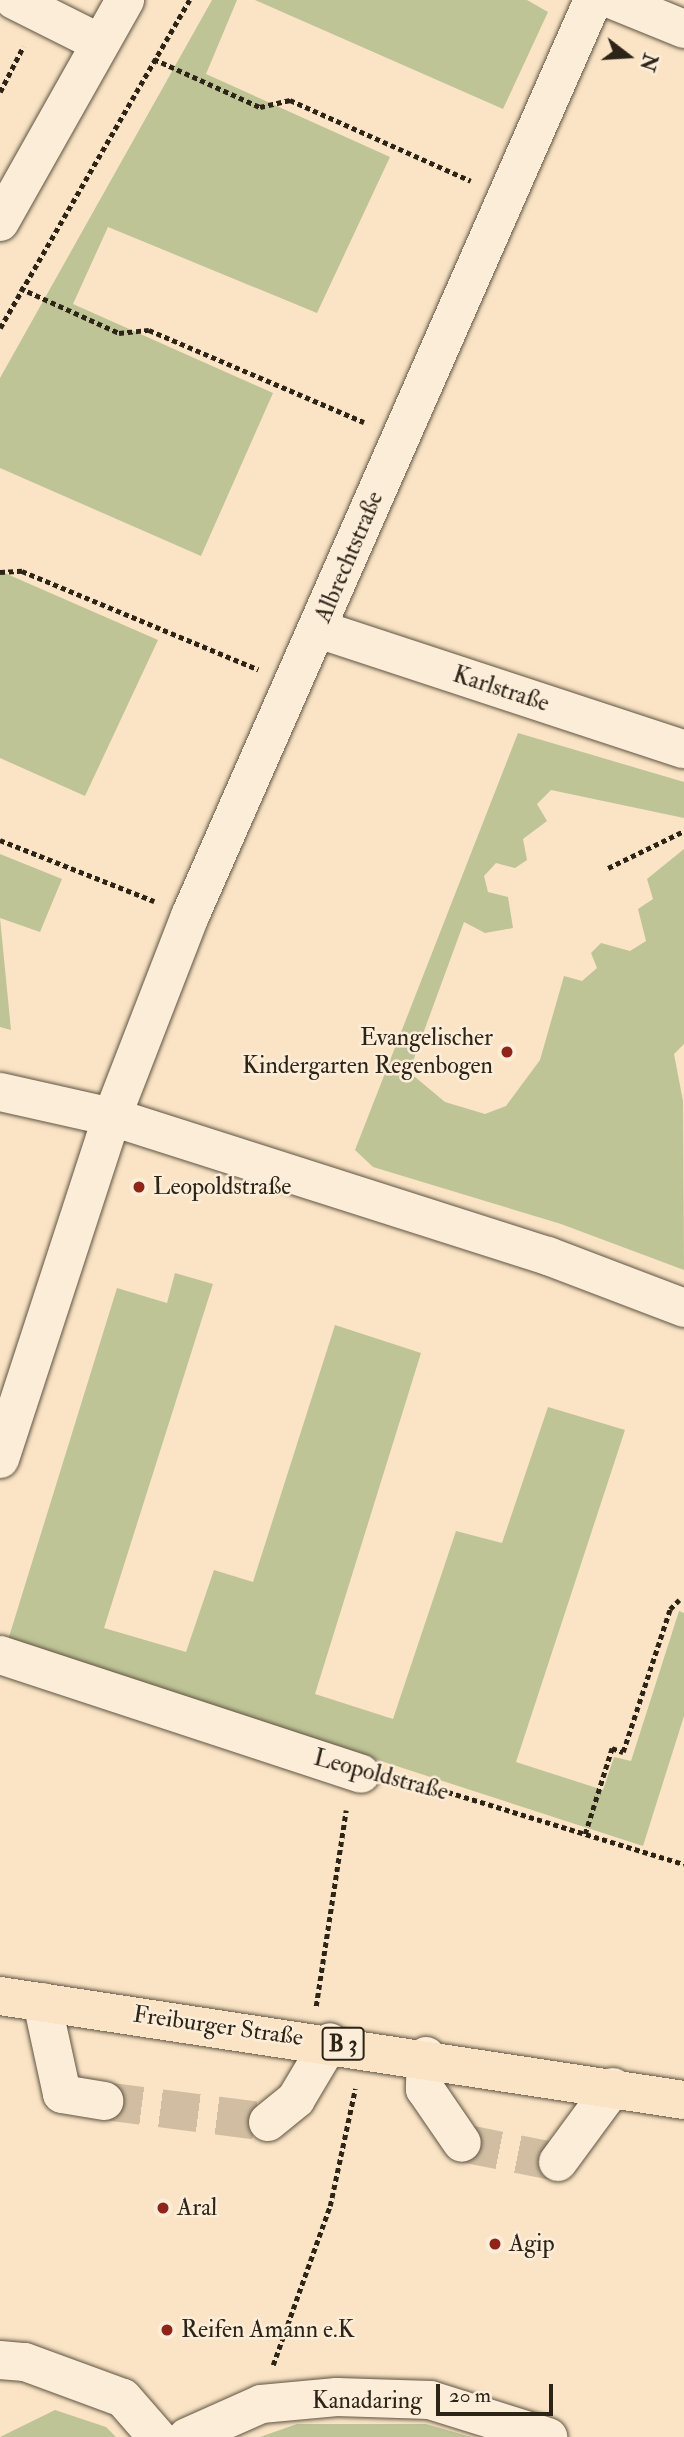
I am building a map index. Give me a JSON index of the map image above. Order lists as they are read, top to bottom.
{
  "streets": {
    "main road": ["Freiburger Straße", "B 3"],
    "street": [
      "Albrechtstraße",
      "Karlstraße",
      "Leopoldstraße",
      "Kanadaring"
    ]
  },
  "crossings": [
    ["Albrechtstraße", "Karlstraße"]
  ],
  "places": [
    "Evangelischer Kindergarten Regenbogen",
    "Leopoldstraße",
    "Aral",
    "Agip",
    "Reifen Amann e.K"
  ],
  "scale_bar": "20 m",
  "north": "right"
}
